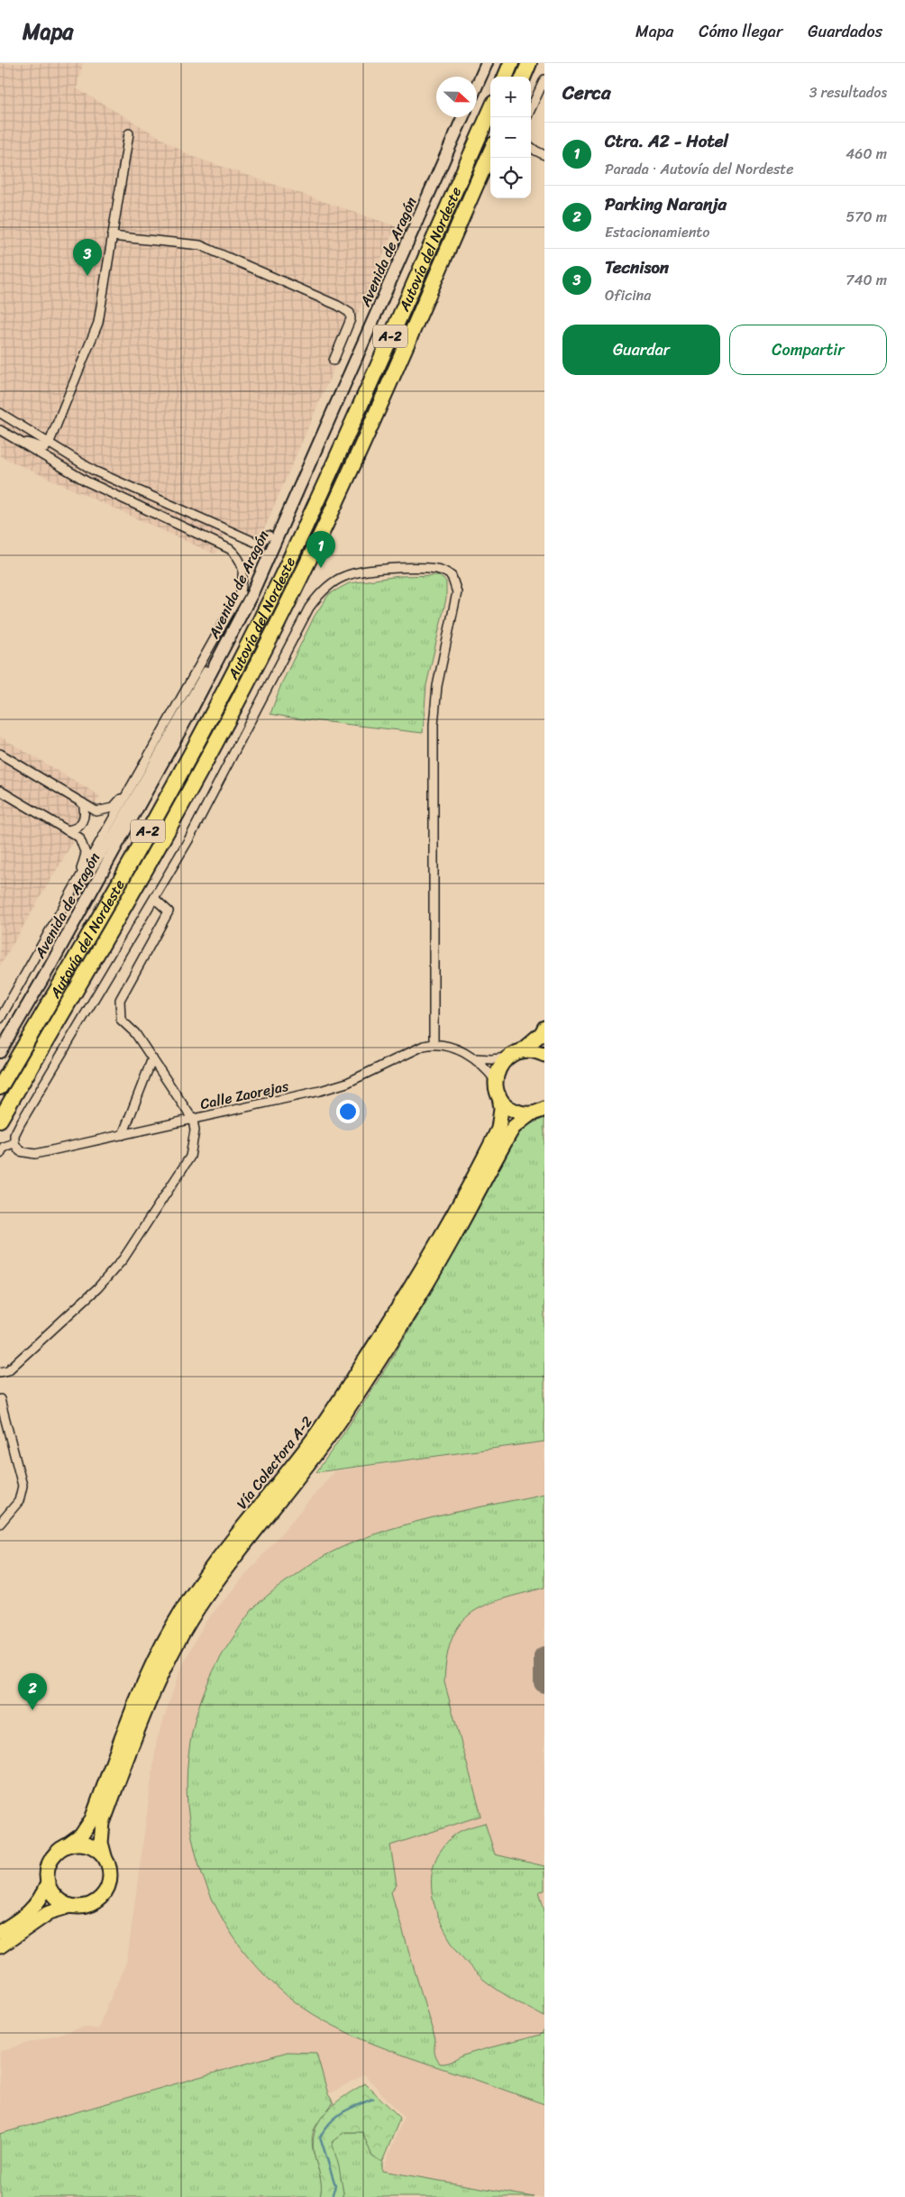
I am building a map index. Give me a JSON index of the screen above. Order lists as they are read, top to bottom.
{
  "streets": {
    "highway": ["Autovía del Nordeste", "A-2"],
    "main road": ["Vía Colectora A-2"],
    "street": ["Avenida de Aragón", "Calle Zaorejas"]
  },
  "north": "right",
  "page": {
    "header": "Mapa",
    "nav": ["Mapa", "Cómo llegar", "Guardados"],
    "heading": ["Cerca", "3 resultados"],
    "map_buttons": ["+", "−"],
    "list": [
      {
        "mark": "1",
        "name": "Ctra. A2 - Hotel",
        "note": "Parada · Autovía del Nordeste",
        "value": "460 m"
      },
      {
        "mark": "2",
        "name": "Parking Naranja",
        "note": "Estacionamiento",
        "value": "570 m"
      },
      {
        "mark": "3",
        "name": "Tecnison",
        "note": "Oficina",
        "value": "740 m"
      }
    ],
    "pins": ["3", "1", "2"],
    "buttons": ["Guardar", "Compartir"]
  }
}
